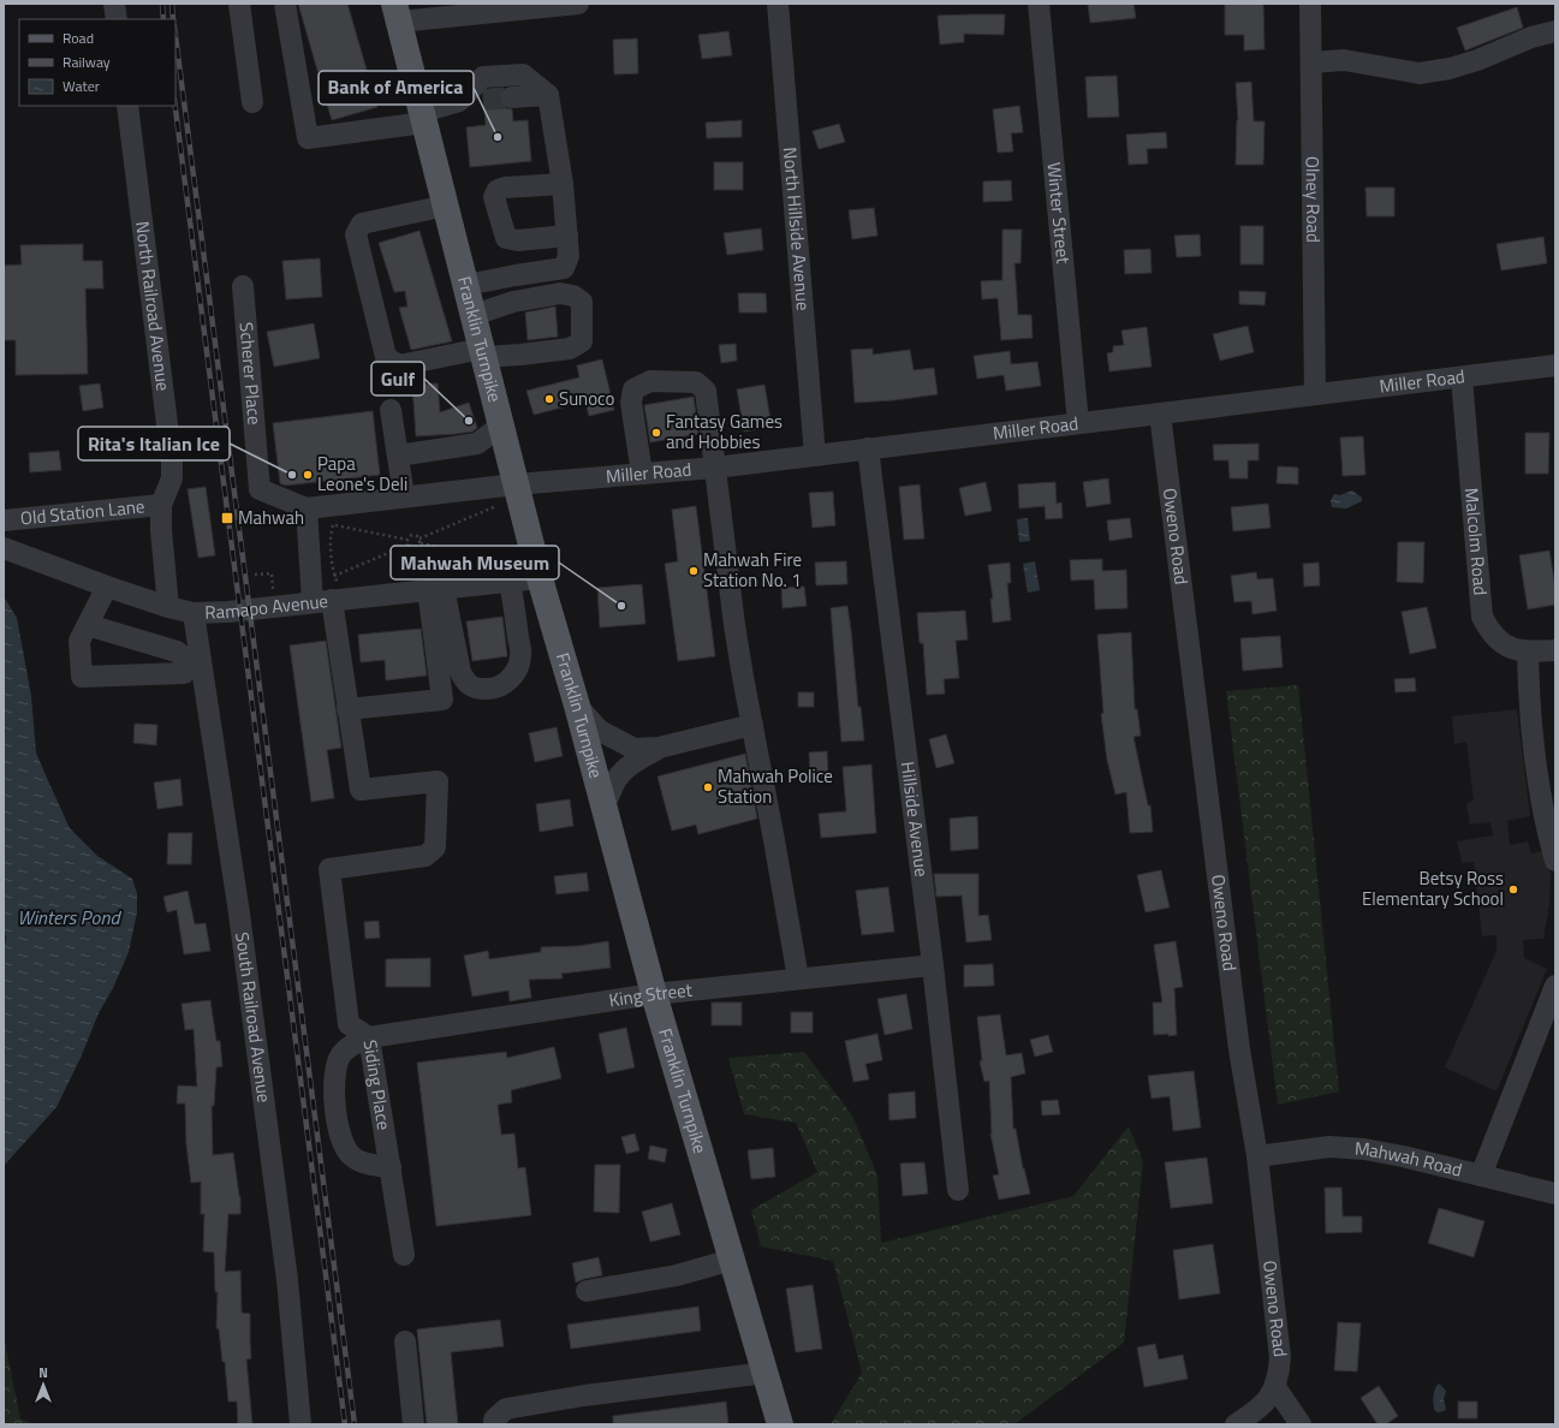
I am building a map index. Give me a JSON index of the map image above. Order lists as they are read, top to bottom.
{
  "streets": {
    "main road": ["Franklin Turnpike"],
    "street": [
      "Olney Road",
      "Winter Street",
      "North Hillside Avenue",
      "North Railroad Avenue",
      "Scherer Place",
      "Miller Road",
      "Old Station Lane",
      "Oweno Road",
      "Malcolm Road",
      "Ramapo Avenue",
      "Hillside Avenue",
      "King Street",
      "South Railroad Avenue",
      "Siding Place",
      "Mahwah Road"
    ]
  },
  "crossings": [
    ["Olney Road", "Miller Road"],
    ["Winter Street", "Miller Road"],
    ["North Hillside Avenue", "Miller Road"],
    ["North Railroad Avenue", "Old Station Lane"],
    ["Franklin Turnpike", "Miller Road"],
    ["Franklin Turnpike", "Ramapo Avenue"],
    ["Franklin Turnpike", "King Street"],
    ["Scherer Place", "Miller Road"],
    ["Miller Road", "Oweno Road"],
    ["Miller Road", "Malcolm Road"],
    ["Miller Road", "Hillside Avenue"],
    ["Oweno Road", "Mahwah Road"],
    ["Ramapo Avenue", "South Railroad Avenue"],
    ["Hillside Avenue", "King Street"],
    ["King Street", "Siding Place"]
  ],
  "water": ["Winters Pond"],
  "places": {
    "other": [
      "Bank of America",
      "Sunoco",
      "Gulf",
      "Fantasy Games and Hobbies",
      "Rita's Italian Ice",
      "Papa Leone's Deli",
      "Mahwah Fire Station No. 1",
      "Mahwah Museum",
      "Mahwah Police Station",
      "Betsy Ross Elementary School"
    ],
    "transit": ["Mahwah"]
  },
  "legend": ["Road", "Railway", "Water"],
  "north": "top"
}
